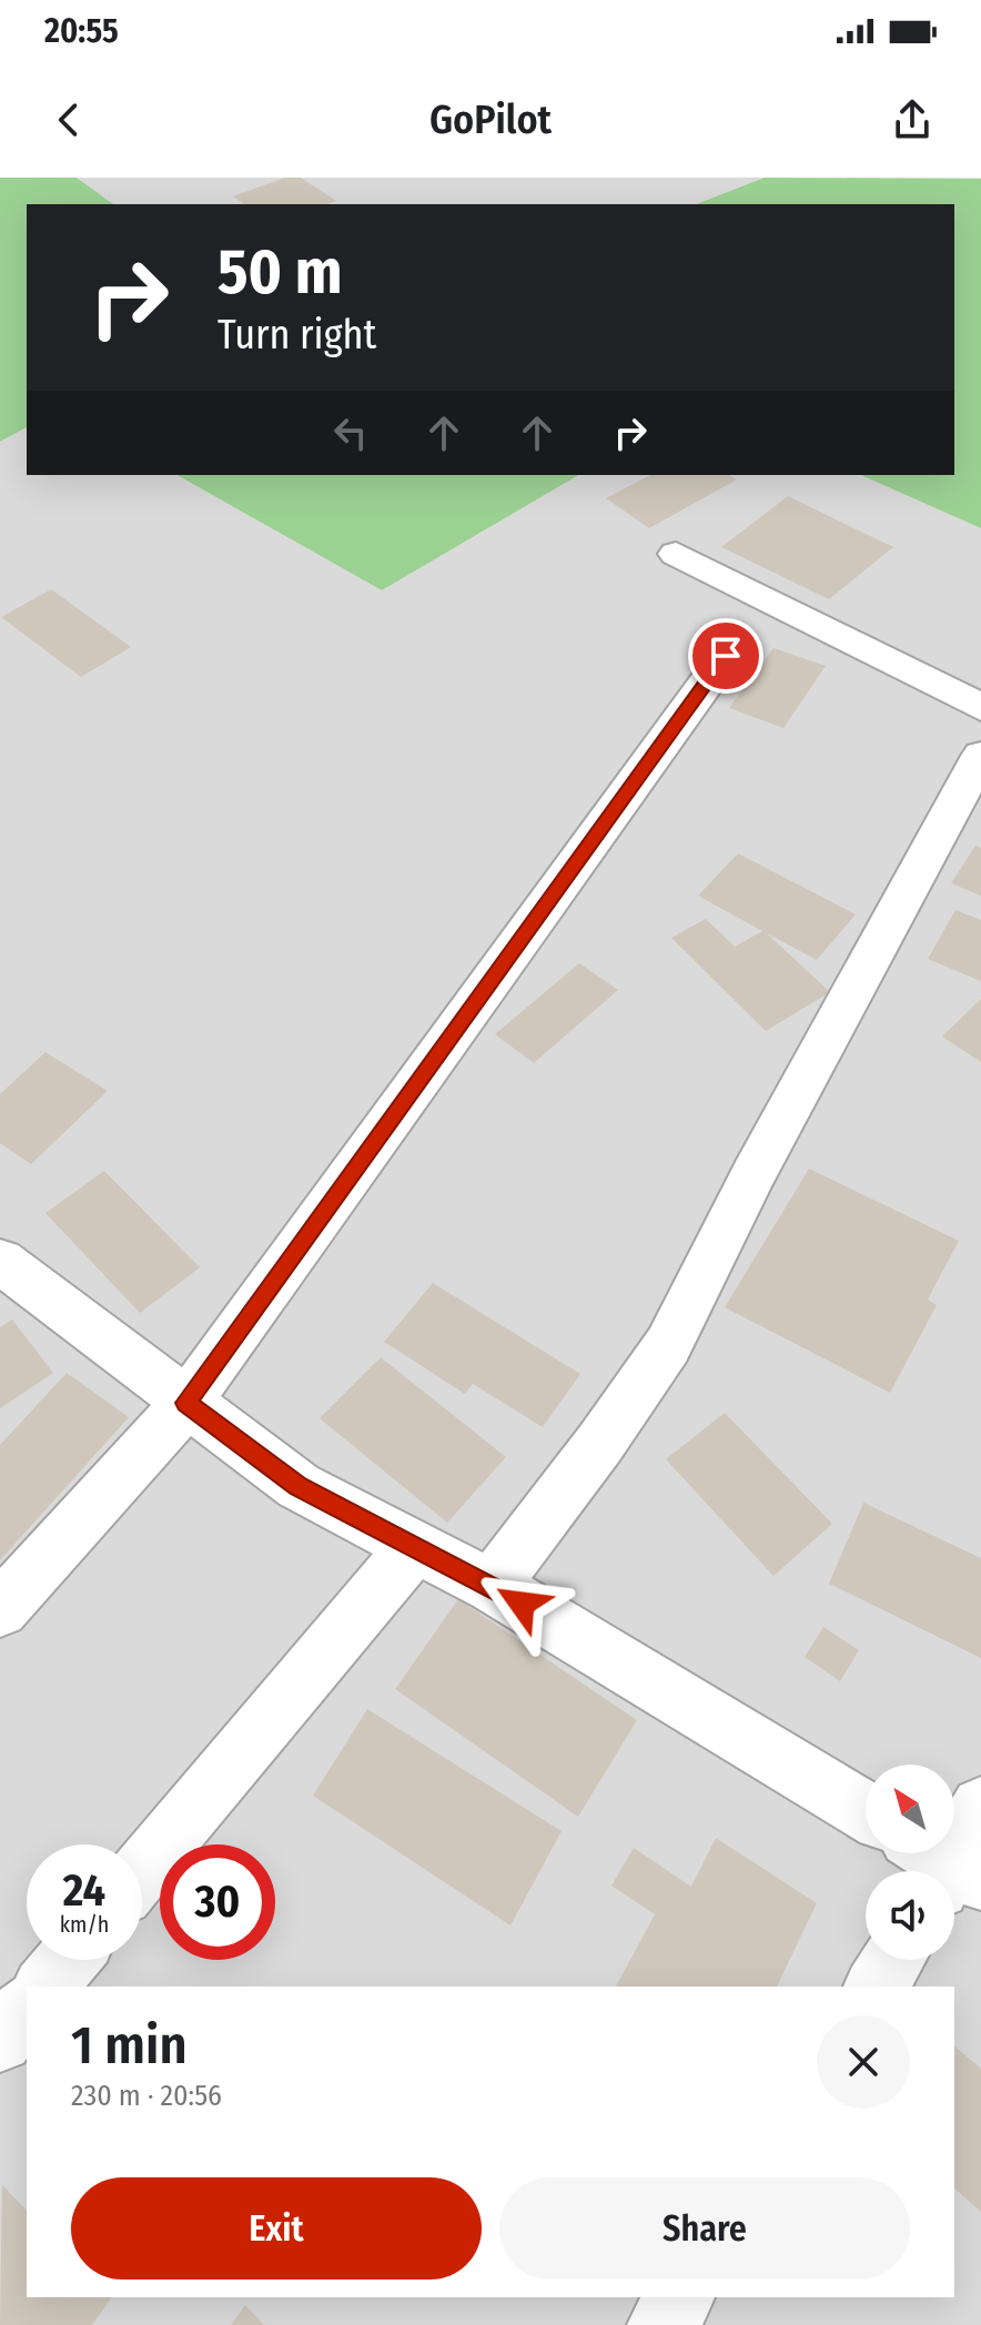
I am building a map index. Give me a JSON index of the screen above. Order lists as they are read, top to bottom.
{
  "north": "top left",
  "page": {
    "status": "20:55",
    "header": "GoPilot",
    "turn": ["50 m", "Turn right"],
    "speed": "24 km/h",
    "limit": "30",
    "heading": ["1 min", "230 m · 20:56"],
    "buttons": ["Exit", "Share"]
  }
}
